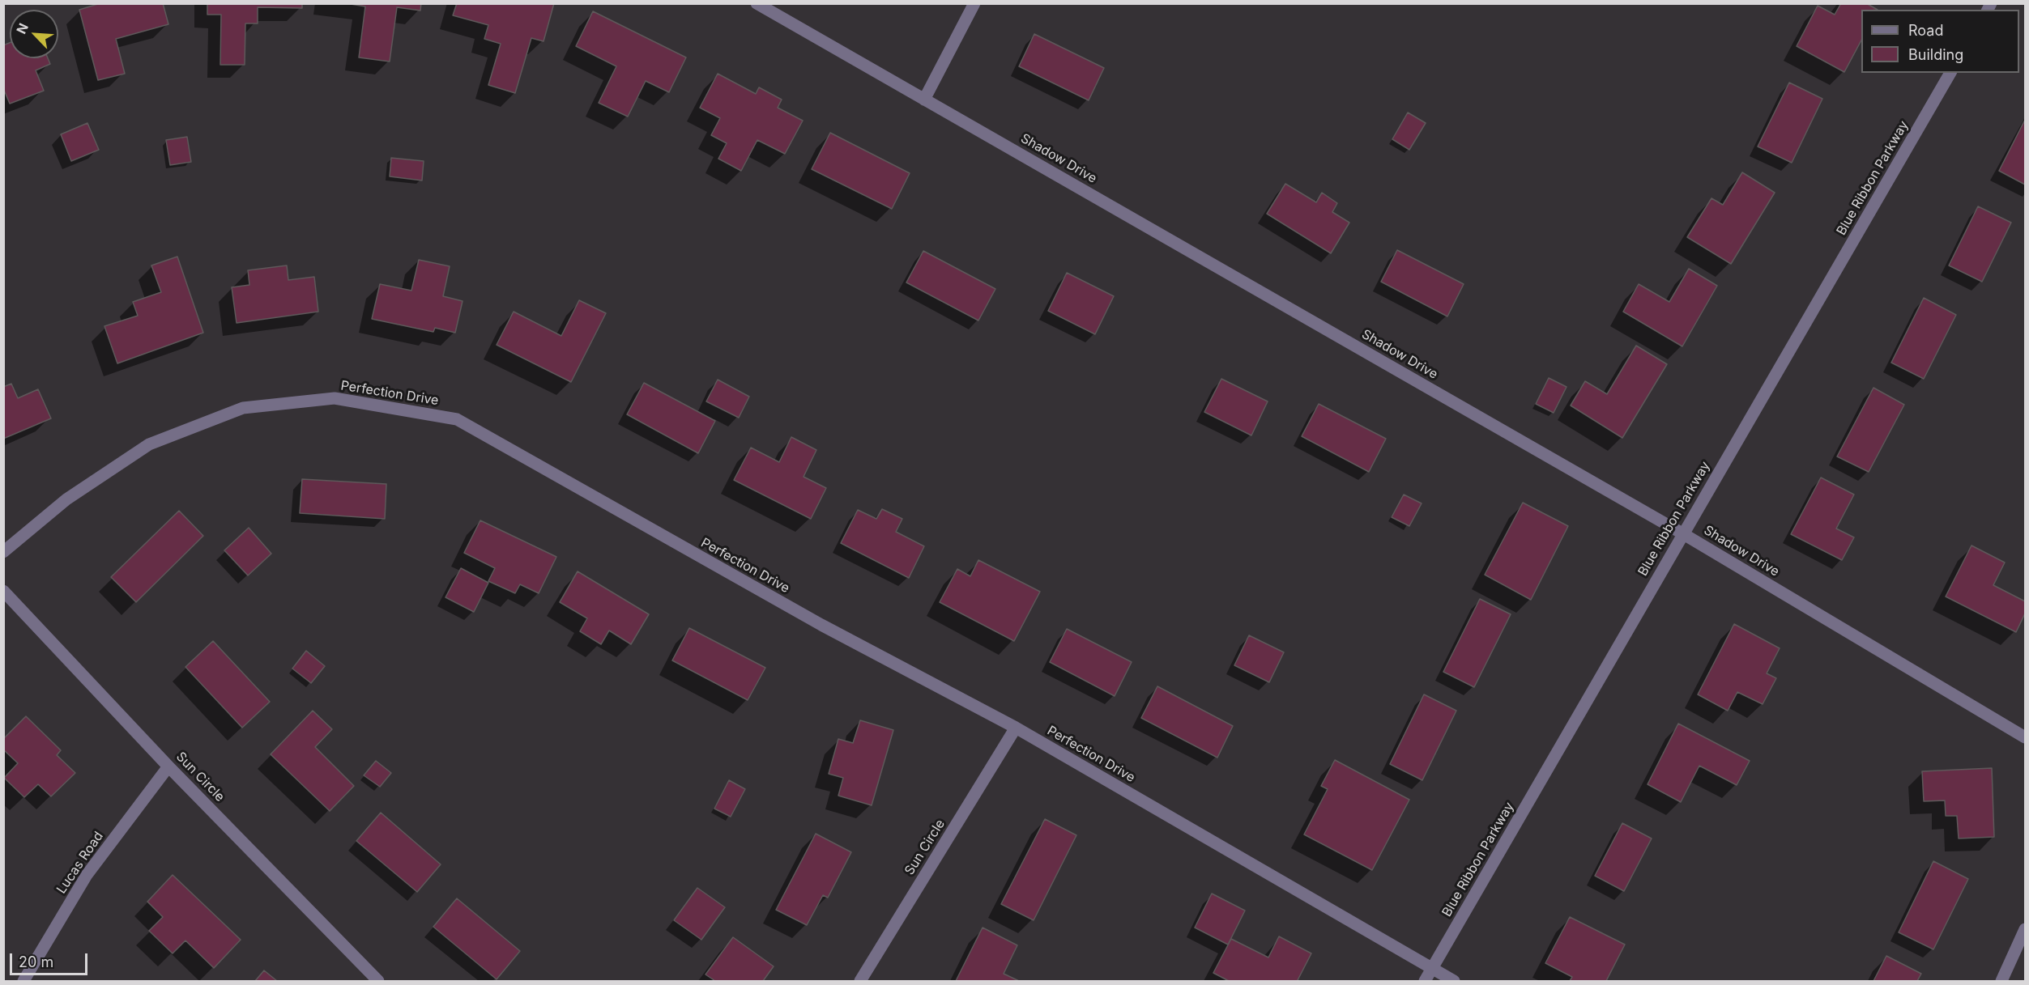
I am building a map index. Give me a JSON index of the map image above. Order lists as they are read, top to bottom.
{
  "streets": {
    "street": [
      "Shadow Drive",
      "Blue Ribbon Parkway",
      "Perfection Drive",
      "Sun Circle",
      "Lucas Road"
    ]
  },
  "crossings": [
    ["Shadow Drive", "Blue Ribbon Parkway"],
    ["Blue Ribbon Parkway", "Perfection Drive"],
    ["Perfection Drive", "Sun Circle"],
    ["Sun Circle", "Lucas Road"]
  ],
  "legend": ["Road", "Building"],
  "scale_bar": "20 m",
  "north": "top left"
}
